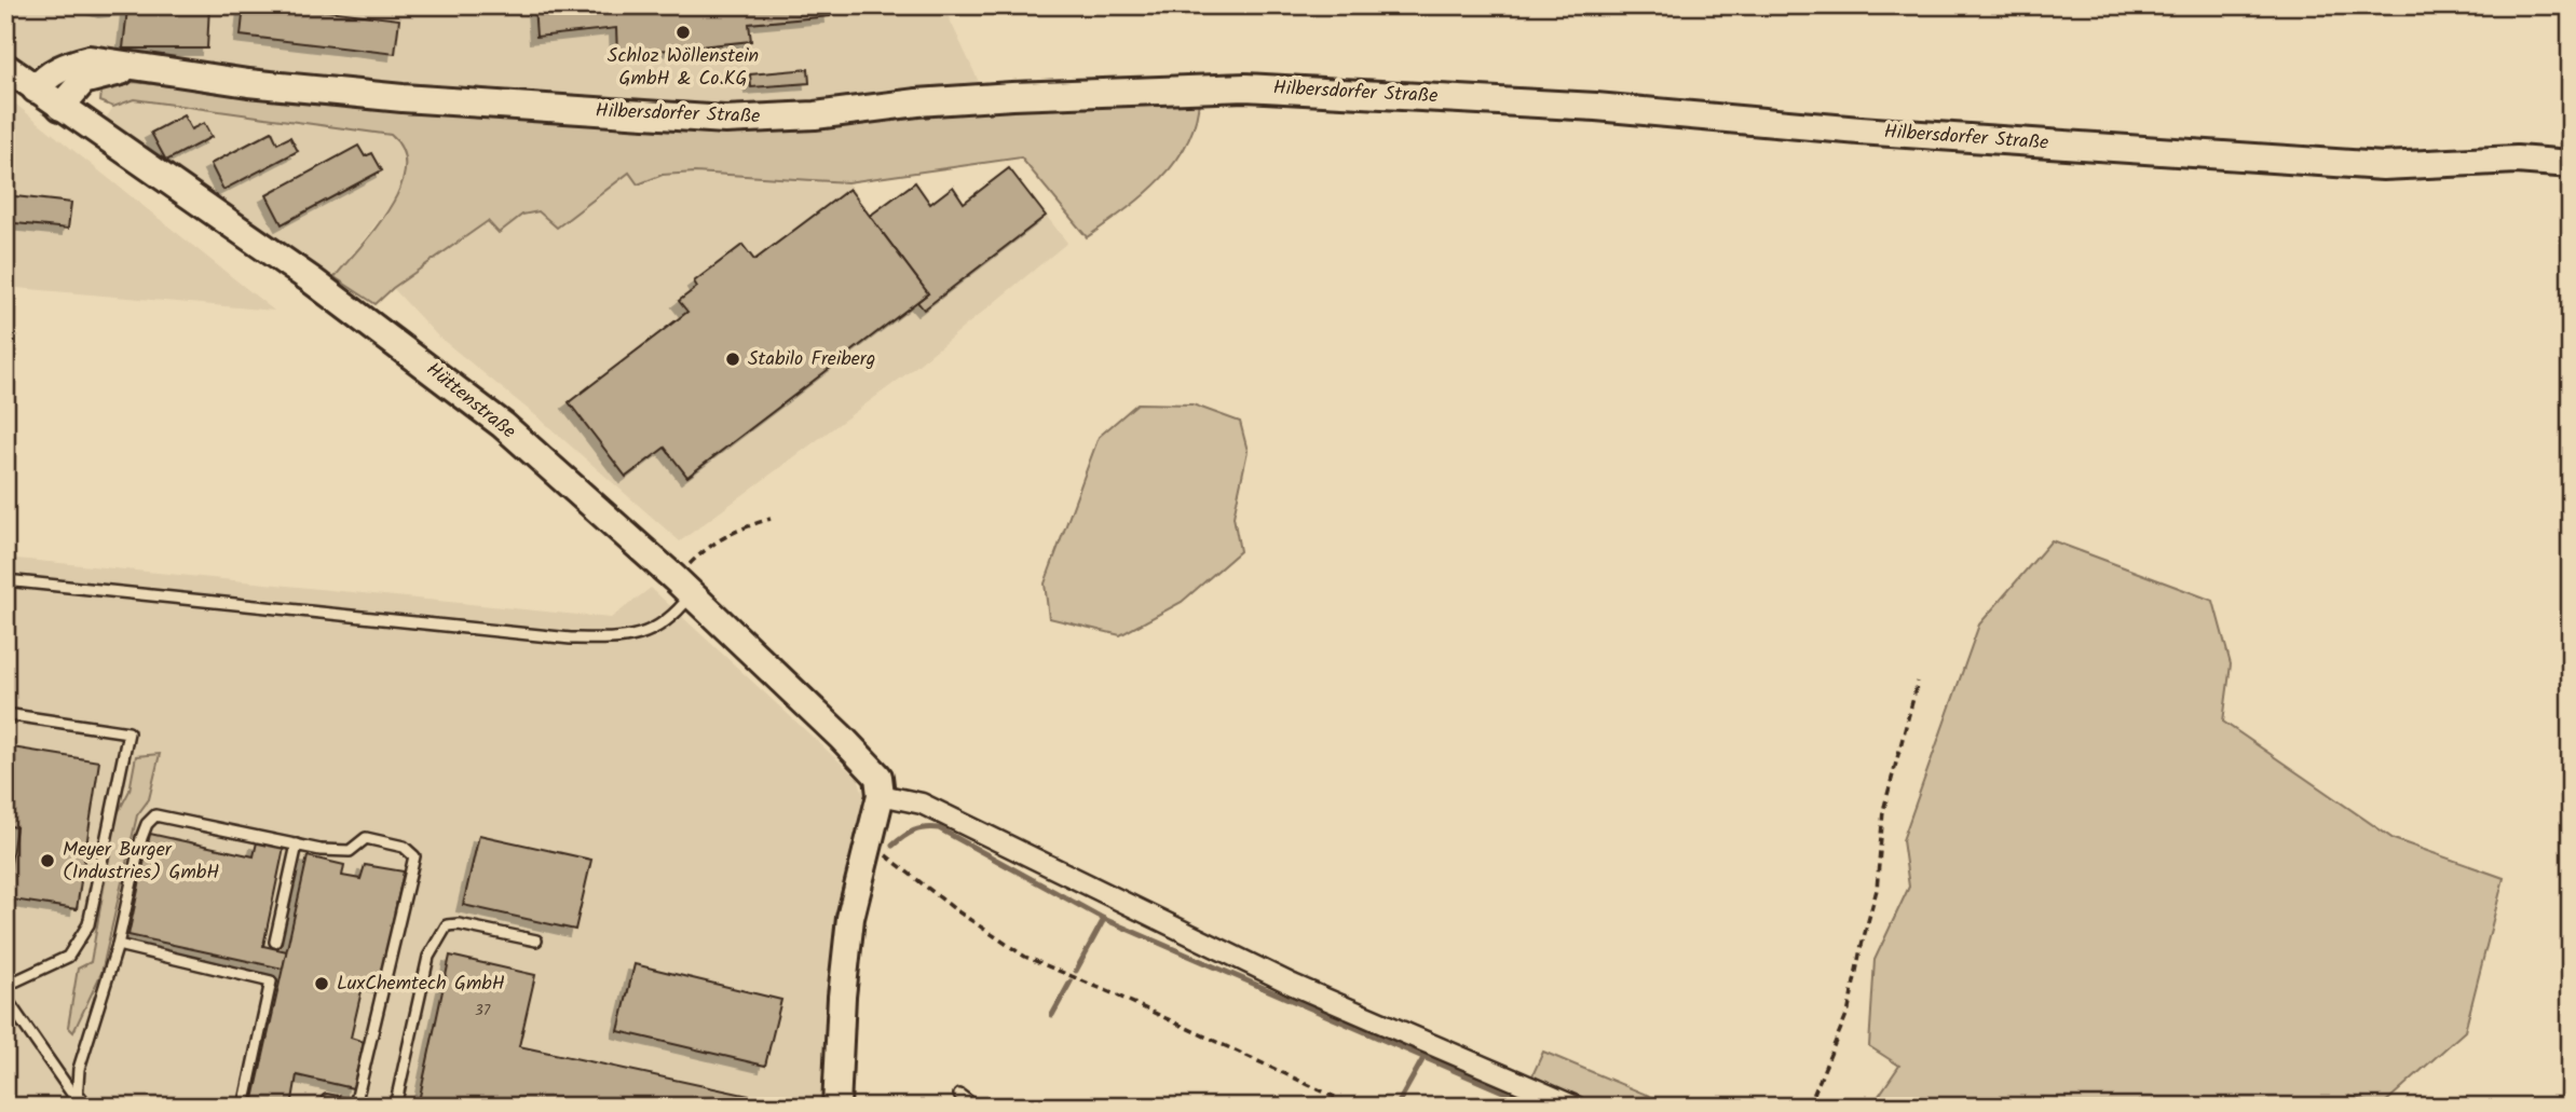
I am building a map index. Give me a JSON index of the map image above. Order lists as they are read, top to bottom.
{
  "streets": {
    "main road": ["Hilbersdorfer Straße", "Hüttenstraße"]
  },
  "crossings": [
    ["Hilbersdorfer Straße", "Hüttenstraße"]
  ],
  "places": [
    "Schloz Wöllenstein GmbH & Co.KG",
    "Stabilo Freiberg",
    "Meyer Burger (Industries) GmbH",
    "LuxChemtech GmbH"
  ],
  "house_numbers": ["37"]
}
